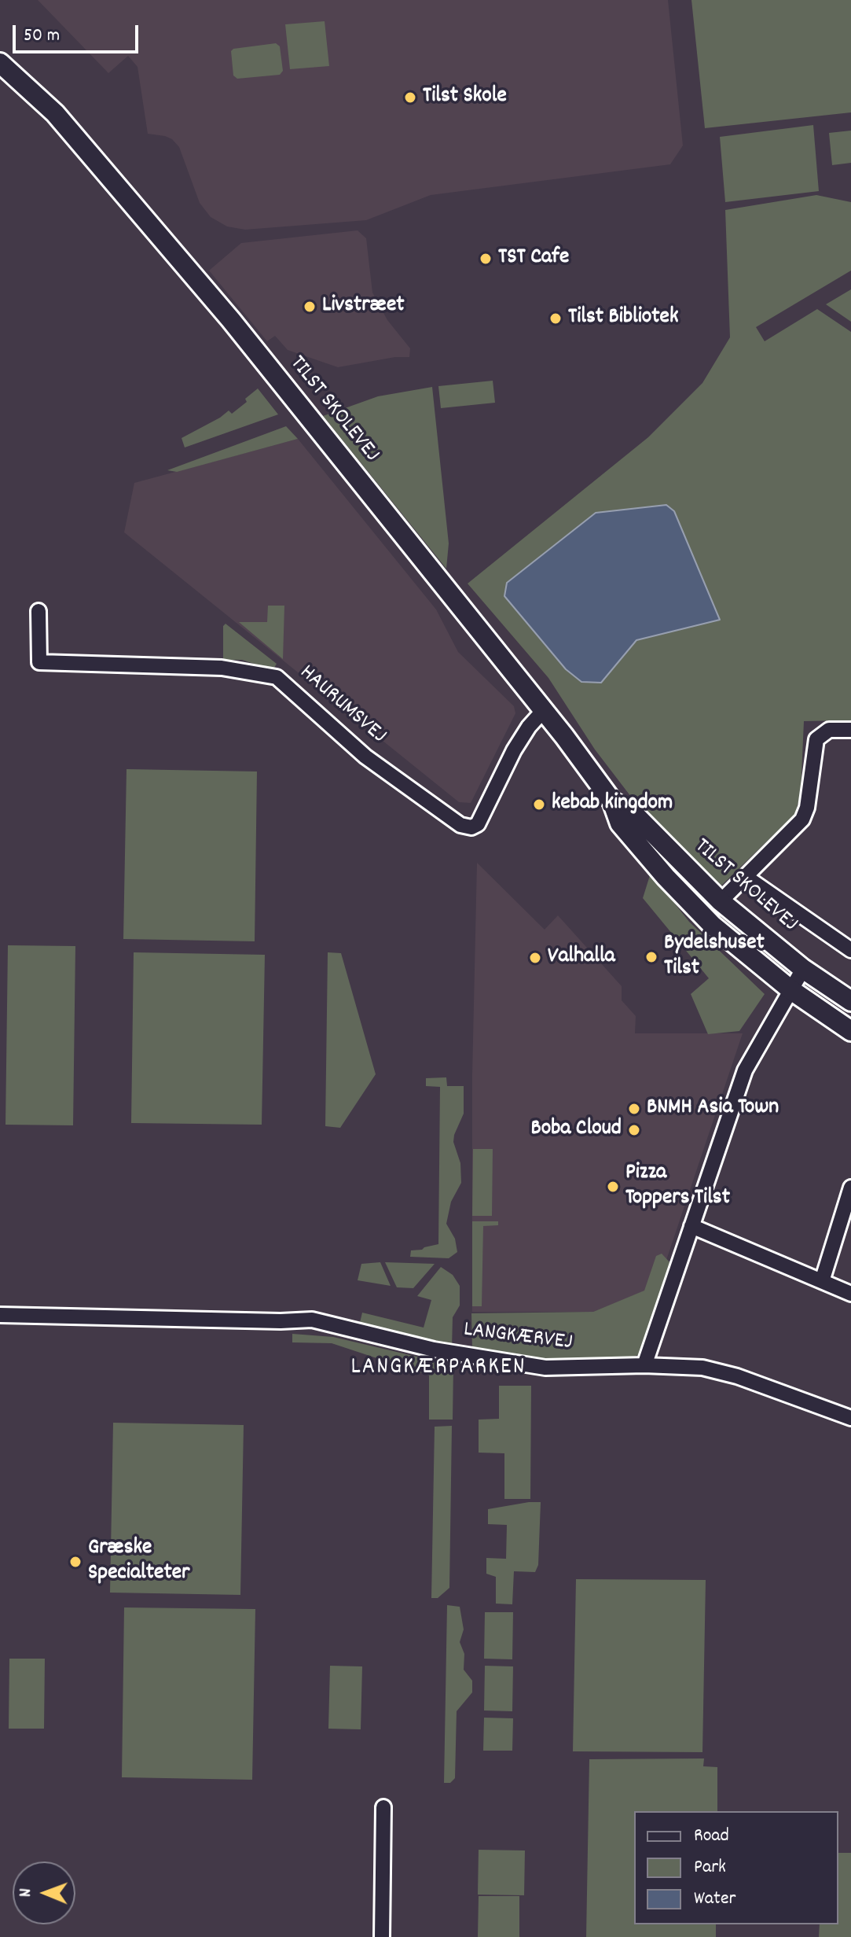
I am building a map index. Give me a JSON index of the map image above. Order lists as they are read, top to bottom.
{
  "streets": {
    "street": ["TILST SKOLEVEJ", "HAURUMSVEJ", "LANGKÆRVEJ"]
  },
  "crossings": [
    ["TILST SKOLEVEJ", "HAURUMSVEJ"]
  ],
  "districts": ["LANGKÆRPARKEN"],
  "places": [
    "Tilst Skole",
    "TST Cafe",
    "Livstræet",
    "Tilst Bibliotek",
    "kebab kingdom",
    "Bydelshuset Tilst",
    "Valhalla",
    "BNMH Asia Town",
    "Boba Cloud",
    "Pizza Toppers Tilst",
    "Græske Specialteter"
  ],
  "legend": ["Road", "Park", "Water"],
  "scale_bar": "50 m",
  "north": "left"
}
